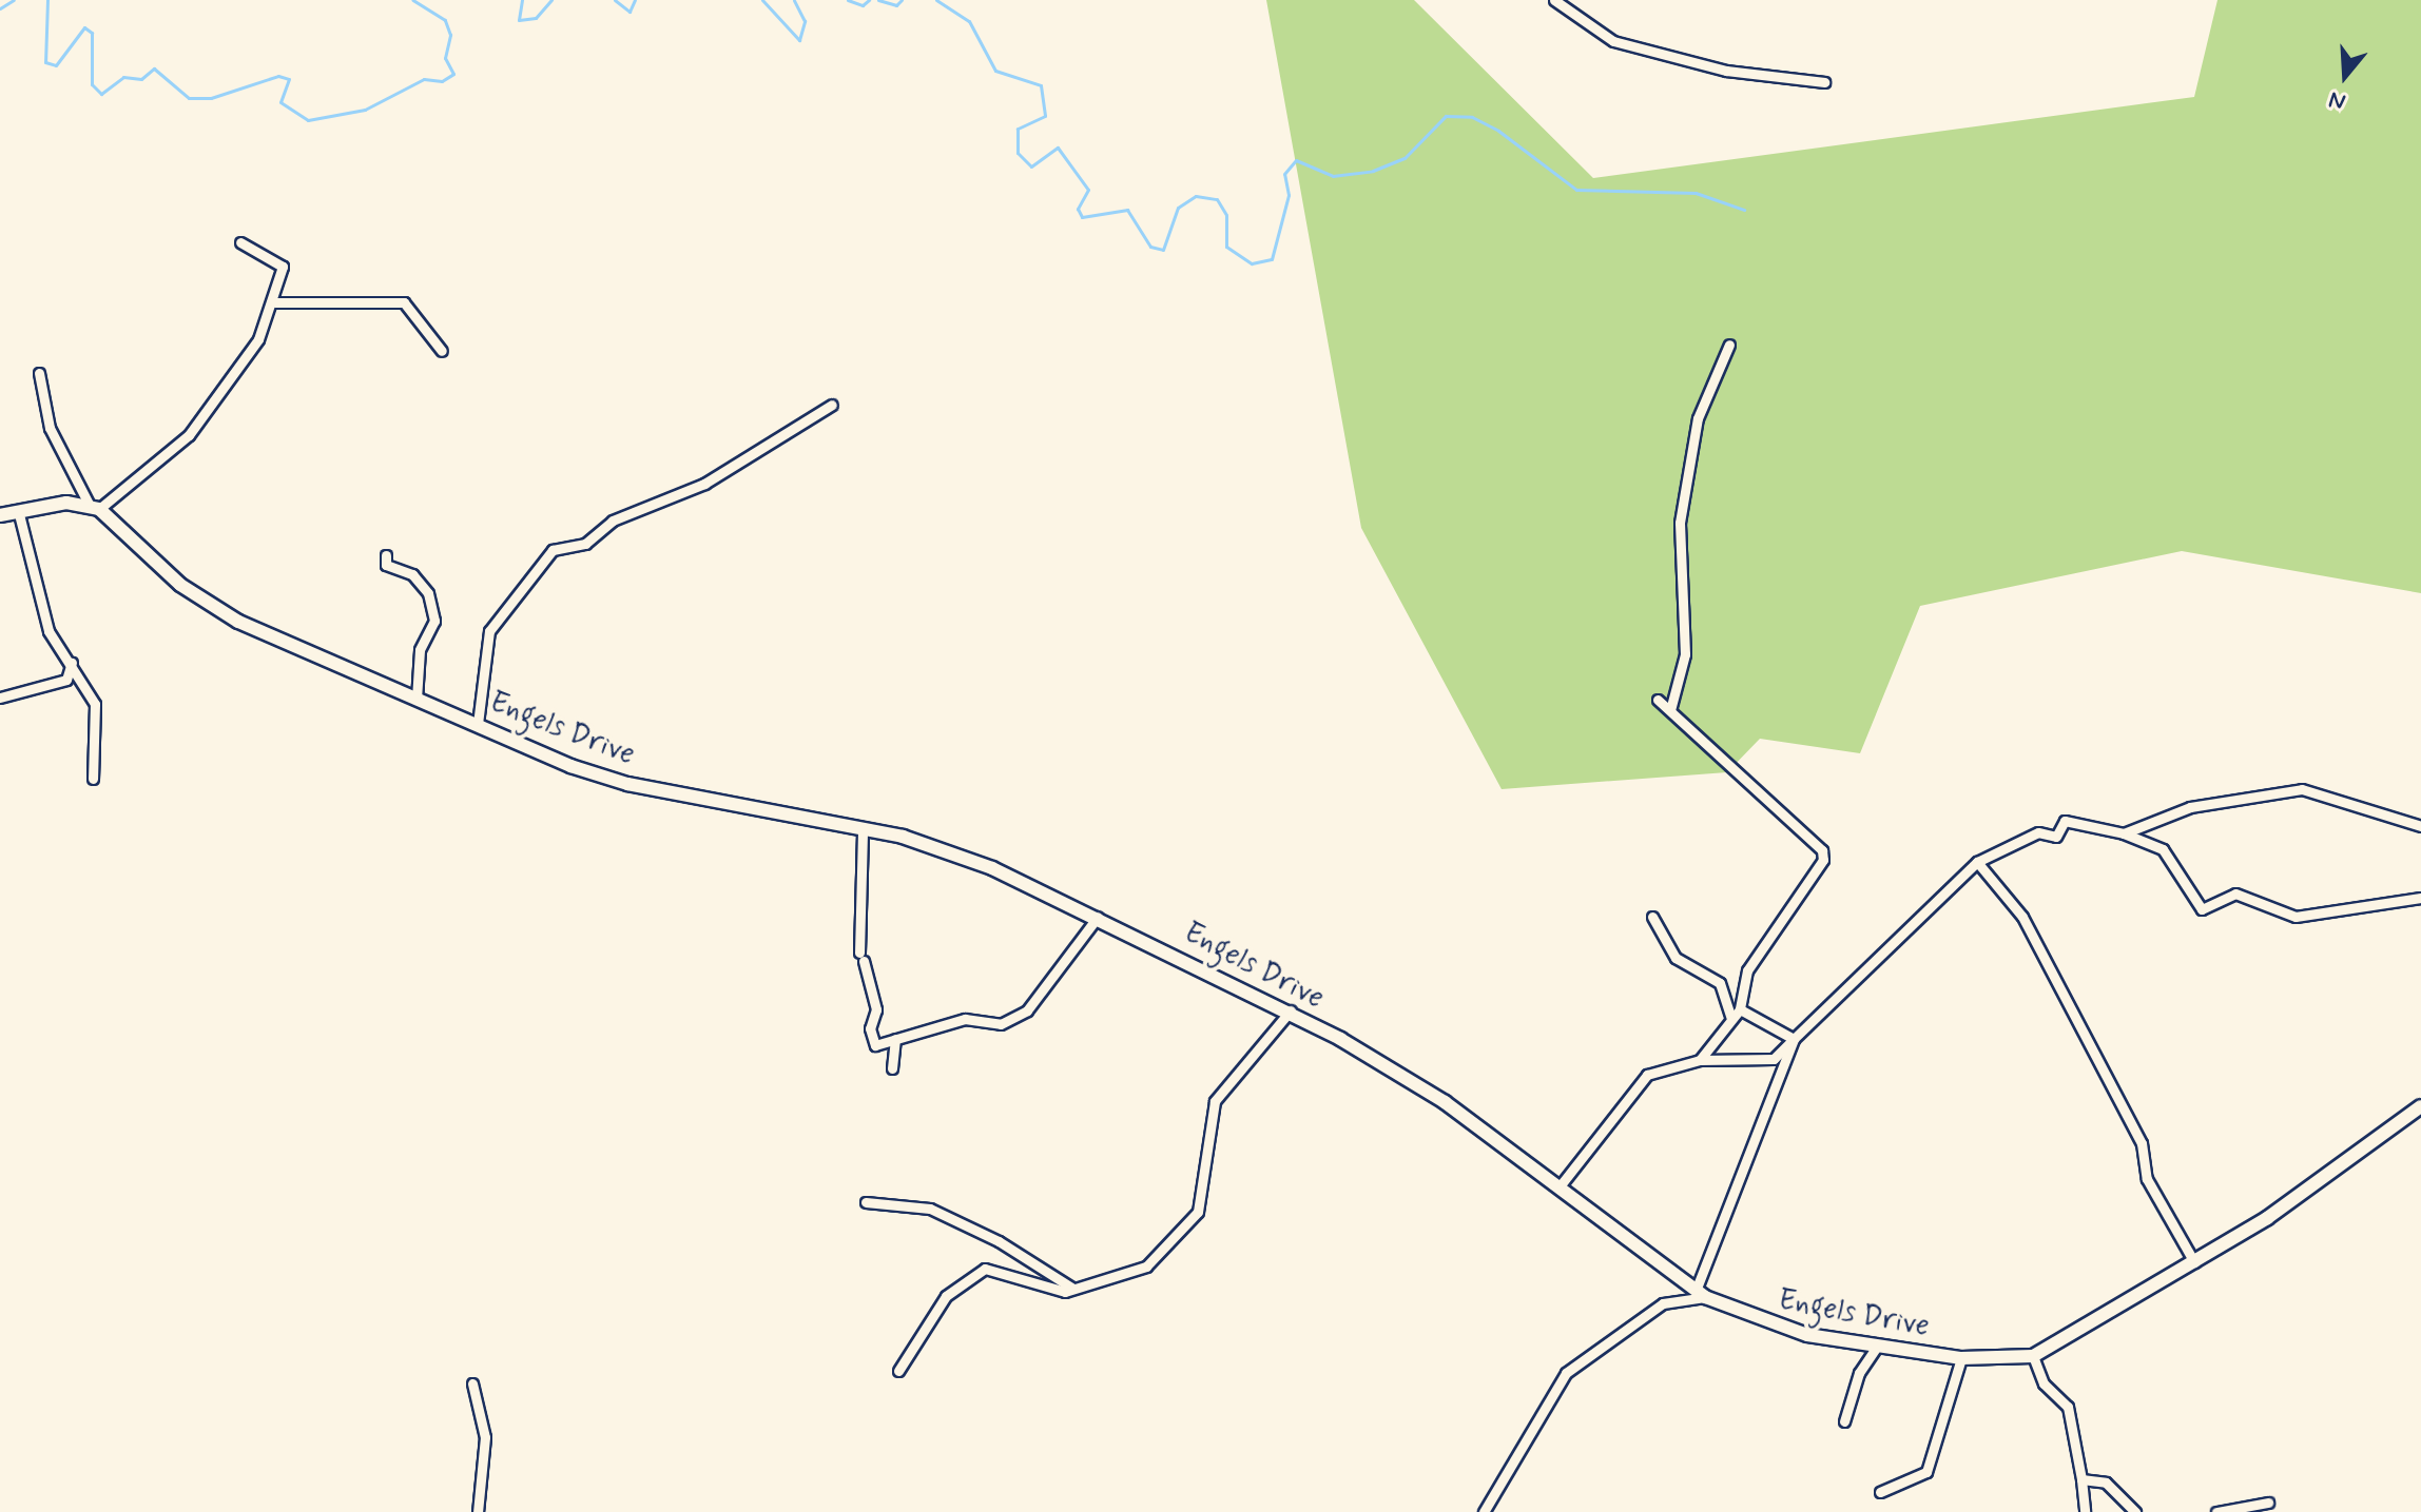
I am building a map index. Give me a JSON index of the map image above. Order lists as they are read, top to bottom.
{
  "streets": {
    "street": ["Engels Drive"]
  },
  "north": "bottom"
}
